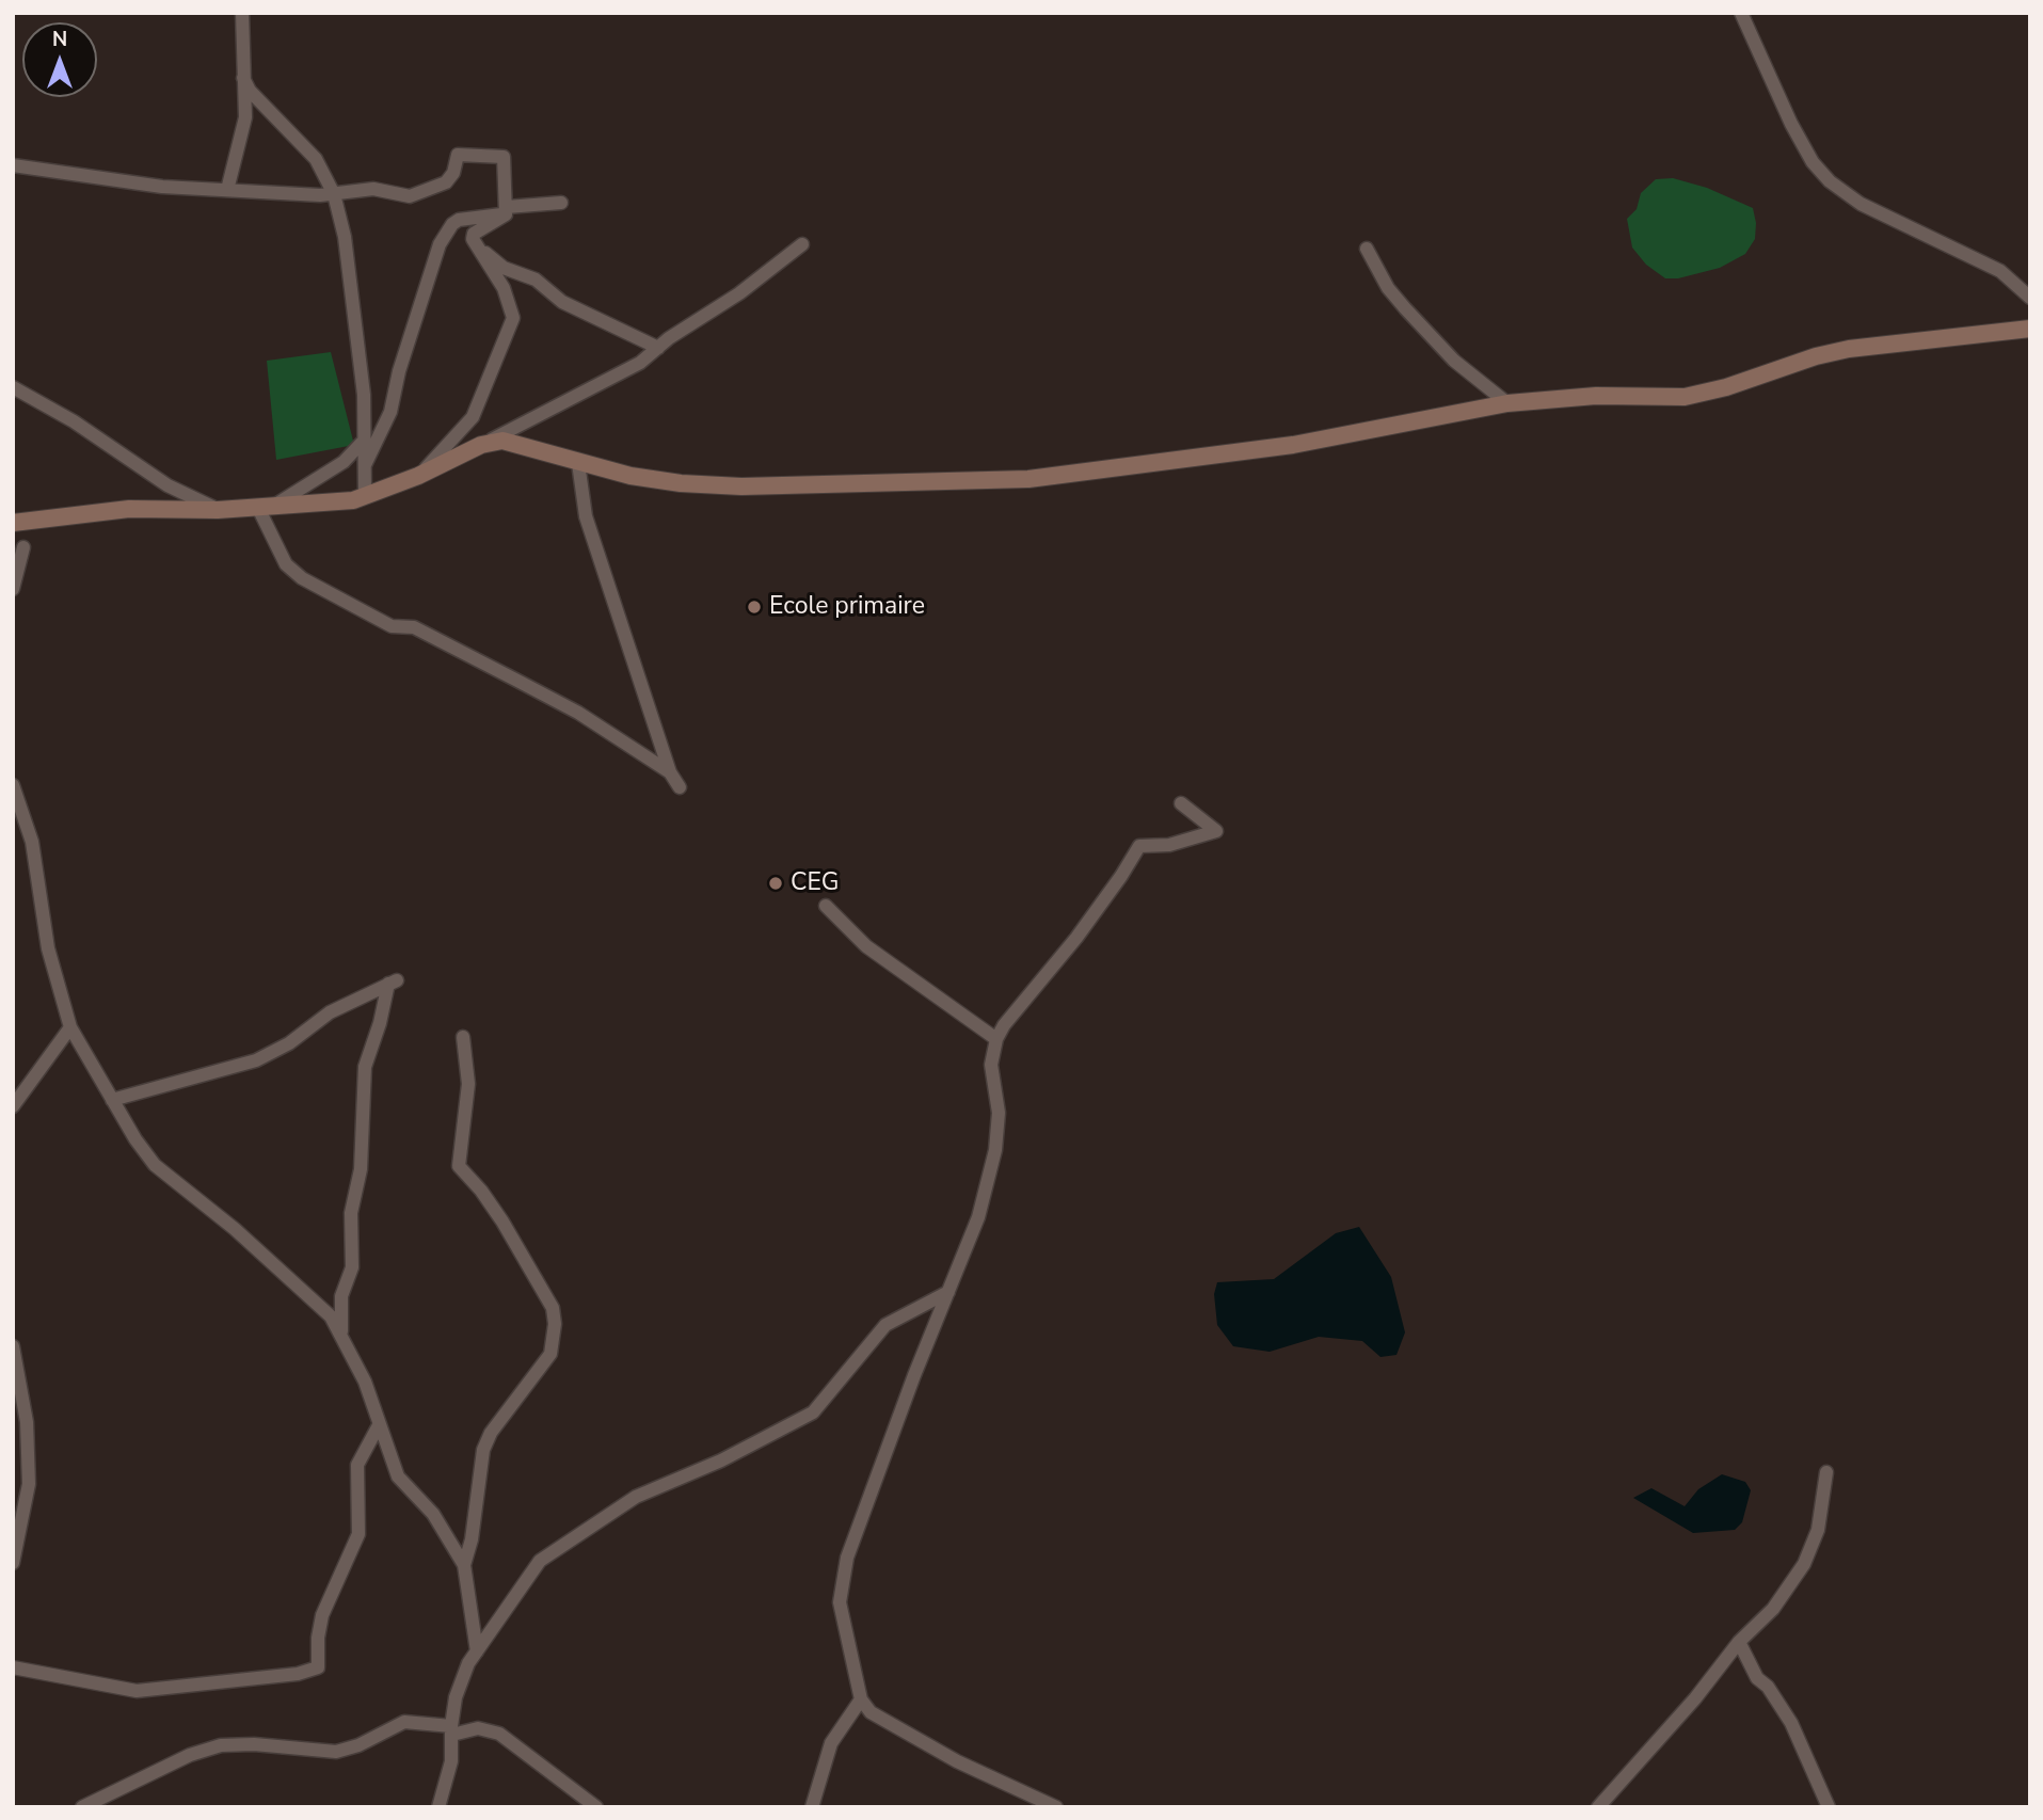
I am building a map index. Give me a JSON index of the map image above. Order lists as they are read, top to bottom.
{
  "places": ["Ecole primaire", "CEG"],
  "north": "top"
}
